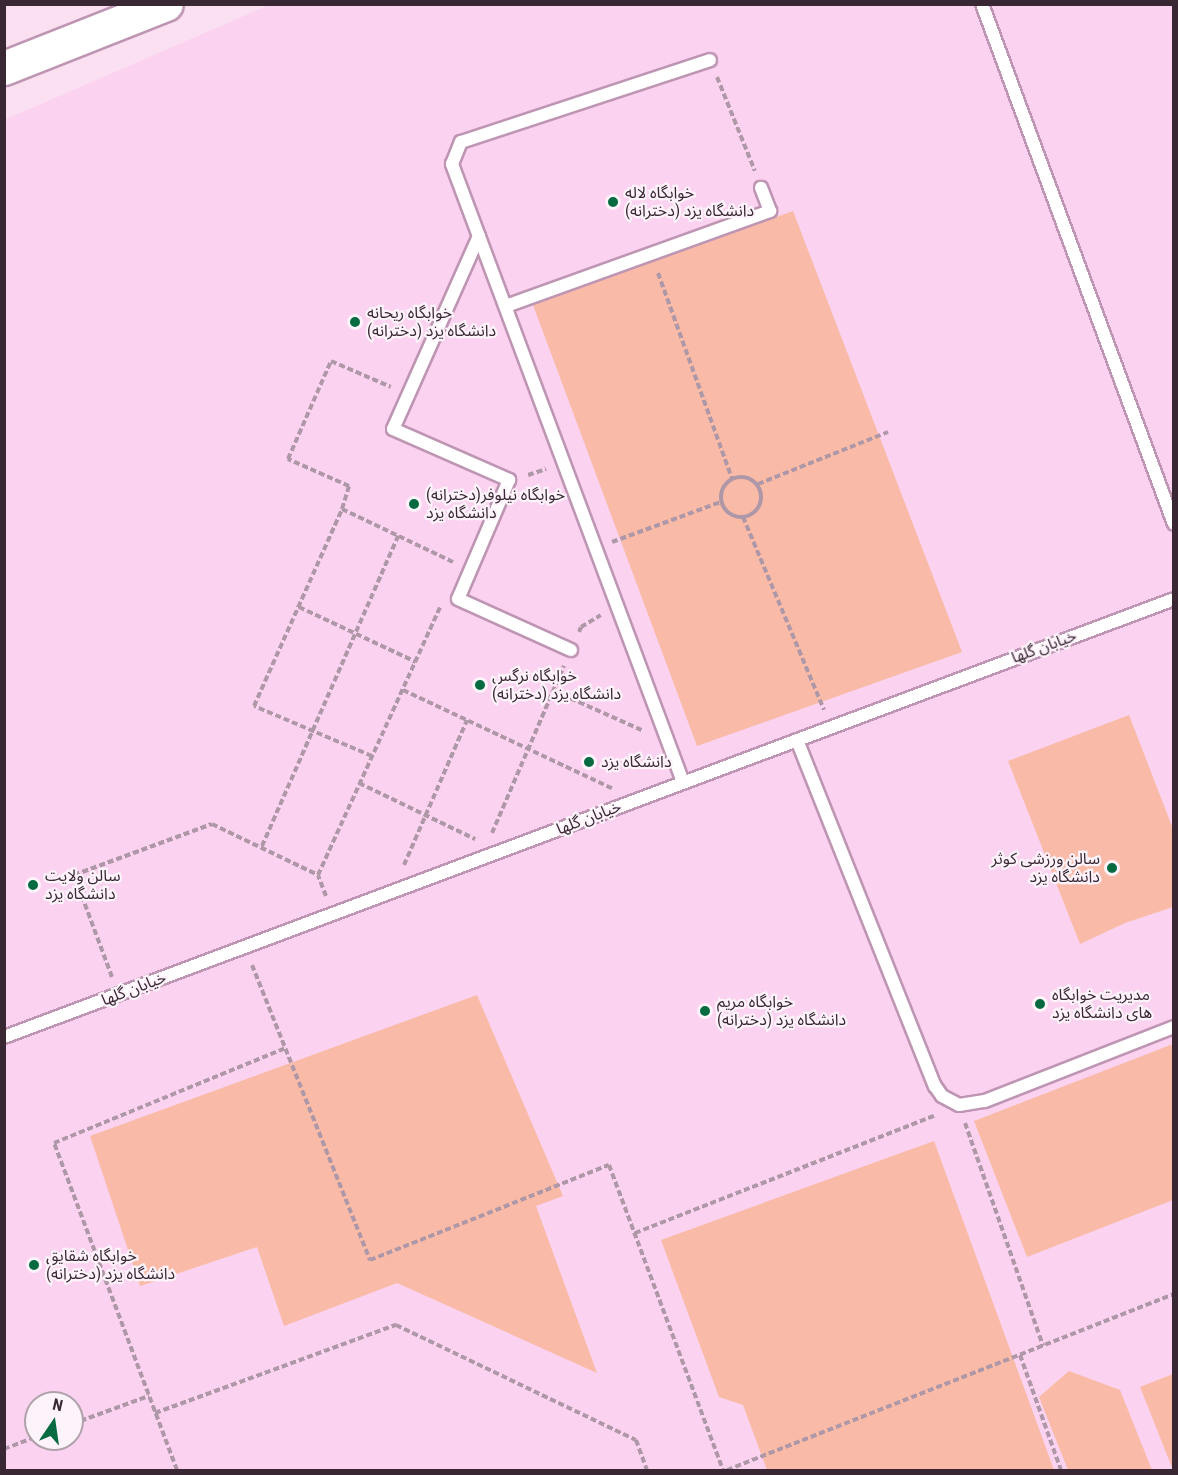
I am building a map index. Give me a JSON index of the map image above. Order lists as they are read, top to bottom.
{
  "streets": {
    "lane": ["خیابان گلها"]
  },
  "places": [
    "خوابگاه لاله (دخترانه) دانشگاه یزد",
    "خوابگاه ریحانه (دخترانه) دانشگاه یزد",
    "خوابگاه نیلوفر(دخترانه) دانشگاه یزد",
    "خوابگاه نرگس (دخترانه) دانشگاه یزد",
    "دانشگاه یزد",
    "سالن ورزشی کوثر دانشگاه یزد",
    "سالن ولایت دانشگاه یزد",
    "مدیریت خوابگاه های دانشگاه یزد",
    "خوابگاه مریم (دخترانه) دانشگاه یزد",
    "خوابگاه شقایق (دخترانه) دانشگاه یزد"
  ],
  "north": "top"
}
